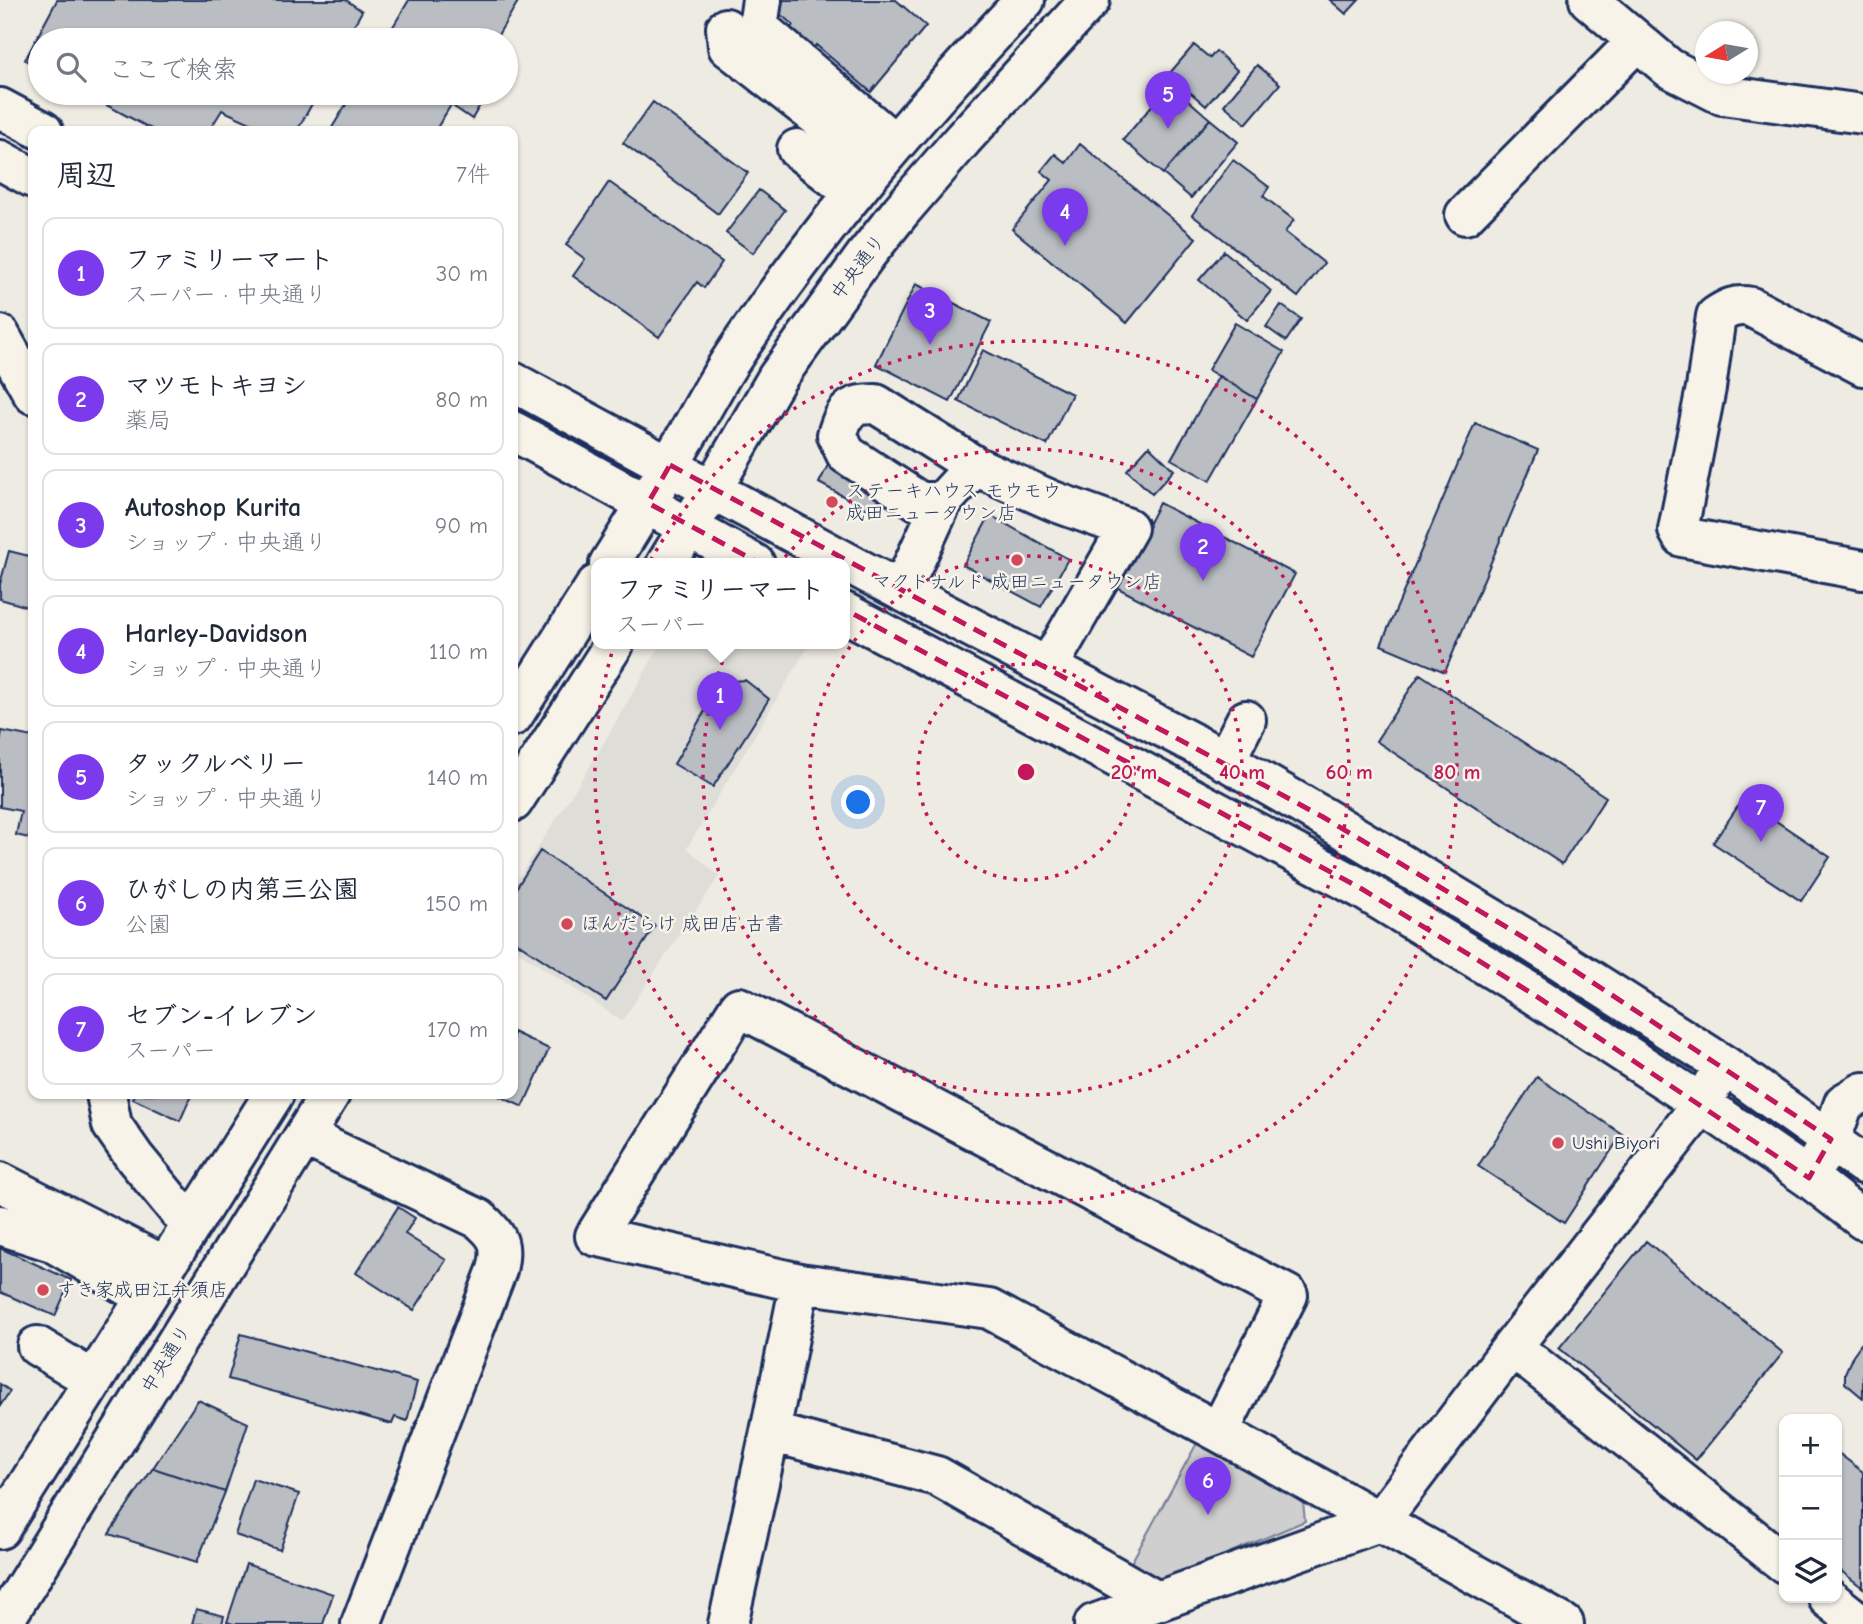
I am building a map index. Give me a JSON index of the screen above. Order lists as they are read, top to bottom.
{
  "streets": {
    "street": ["中央通り"]
  },
  "places": [
    "ステーキハウス モウモウ 成田ニュータウン店",
    "マクドナルド 成田ニュータウン店",
    "ほんだらけ 成田店 古書",
    "Ushi Biyori",
    "すき家成田江弁須店"
  ],
  "north": "left",
  "page": {
    "search": "ここで検索",
    "pins": [
      "5",
      "4",
      "3",
      "2",
      "1",
      "7",
      "6"
    ],
    "heading": ["周辺", "7件"],
    "list": [
      {
        "mark": "1",
        "name": "ファミリーマート",
        "note": "スーパー · 中央通り",
        "value": "30 m"
      },
      {
        "mark": "2",
        "name": "マツモトキヨシ",
        "note": "薬局",
        "value": "80 m"
      },
      {
        "mark": "3",
        "name": "Autoshop Kurita",
        "note": "ショップ · 中央通り",
        "value": "90 m"
      },
      {
        "mark": "4",
        "name": "Harley-Davidson",
        "note": "ショップ · 中央通り",
        "value": "110 m"
      },
      {
        "mark": "5",
        "name": "タックルベリー",
        "note": "ショップ · 中央通り",
        "value": "140 m"
      },
      {
        "mark": "6",
        "name": "ひがしの内第三公園",
        "note": "公園",
        "value": "150 m"
      },
      {
        "mark": "7",
        "name": "セブン-イレブン",
        "note": "スーパー",
        "value": "170 m"
      }
    ],
    "popup": ["ファミリーマート", "スーパー"],
    "map_buttons": ["+", "−"]
  },
  "rings": [
    "20 m",
    "40 m",
    "60 m",
    "80 m"
  ]
}
